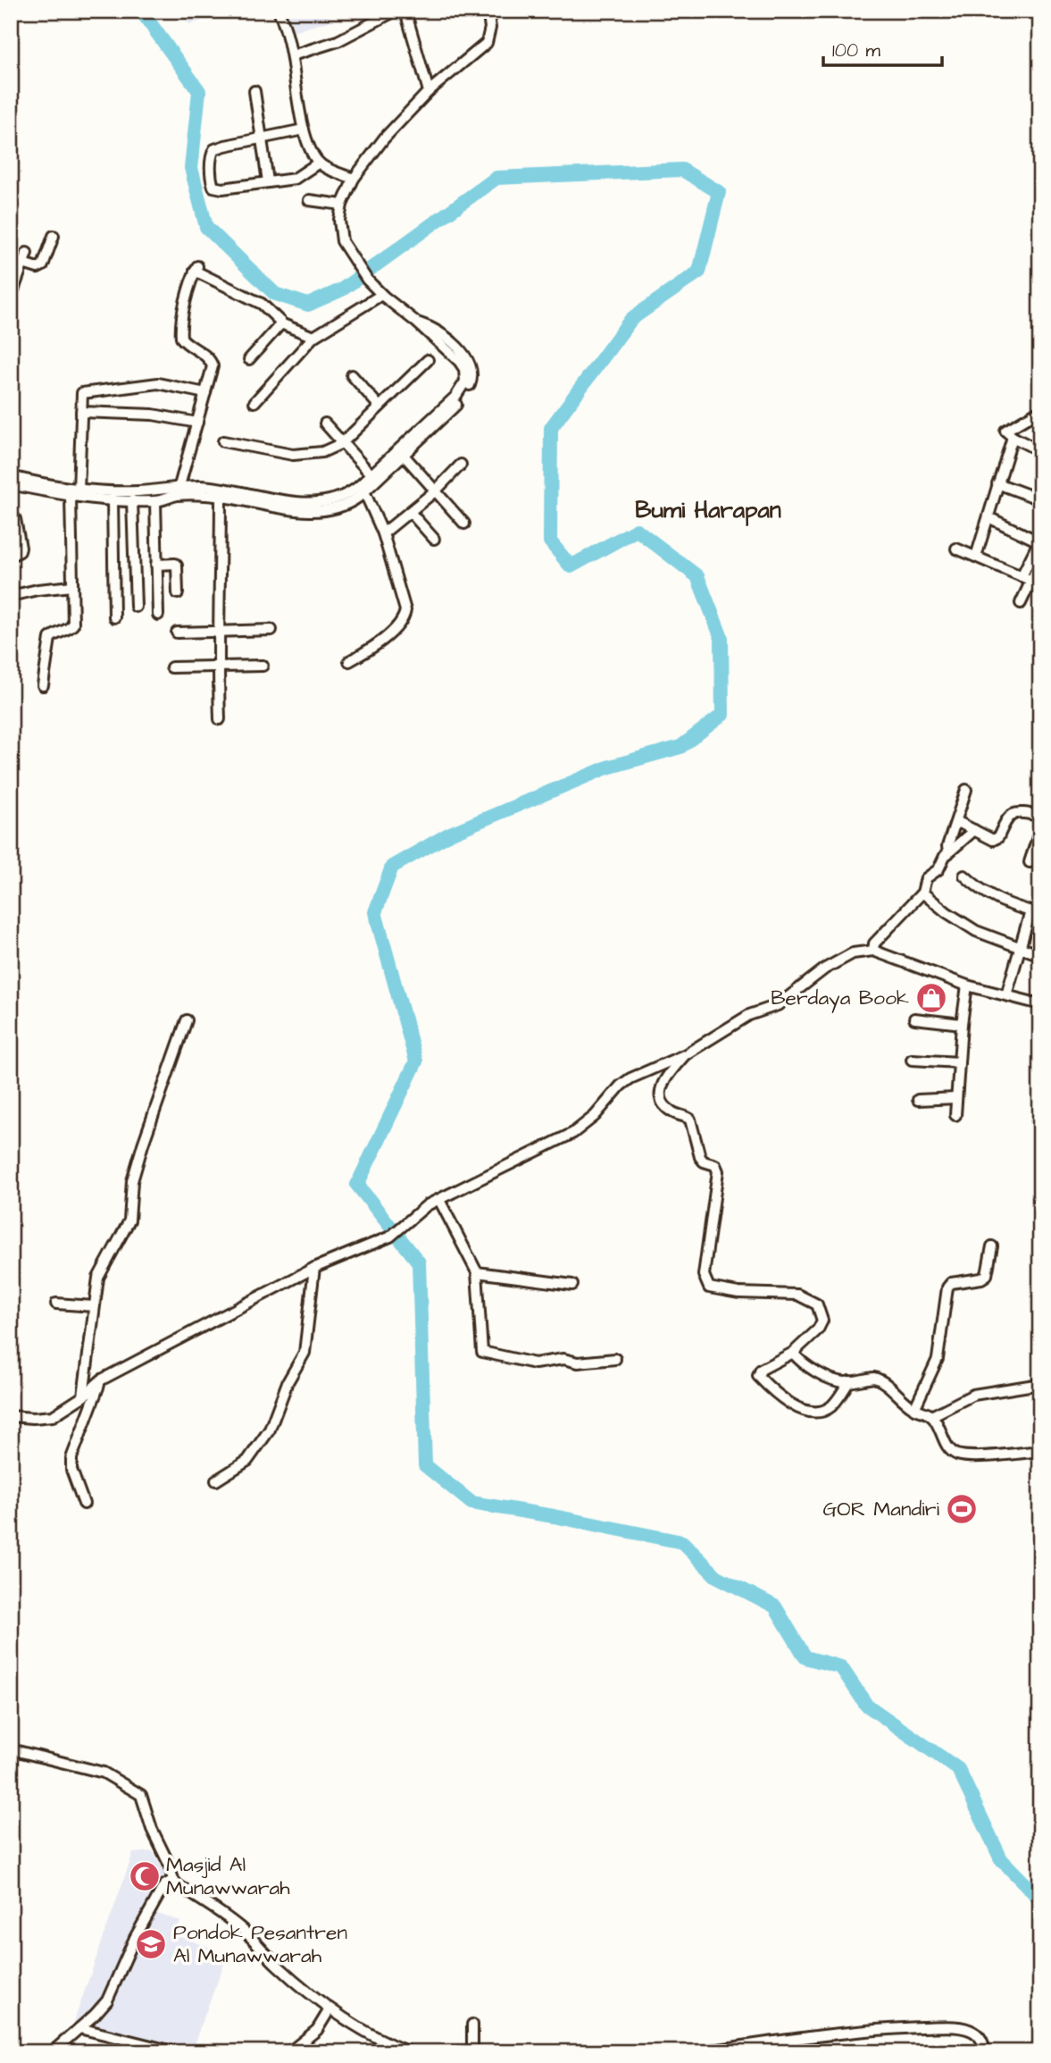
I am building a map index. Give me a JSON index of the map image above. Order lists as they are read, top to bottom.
{
  "districts": ["Bumi Harapan"],
  "places": {
    "shop": ["Berdaya Book"],
    "sports": ["GOR Mandiri"],
    "mosque": ["Masjid Al Munawwarah"],
    "school or university": ["Pondok Pesantren Al Munawwarah"]
  },
  "scale_bar": "100 m"
}
